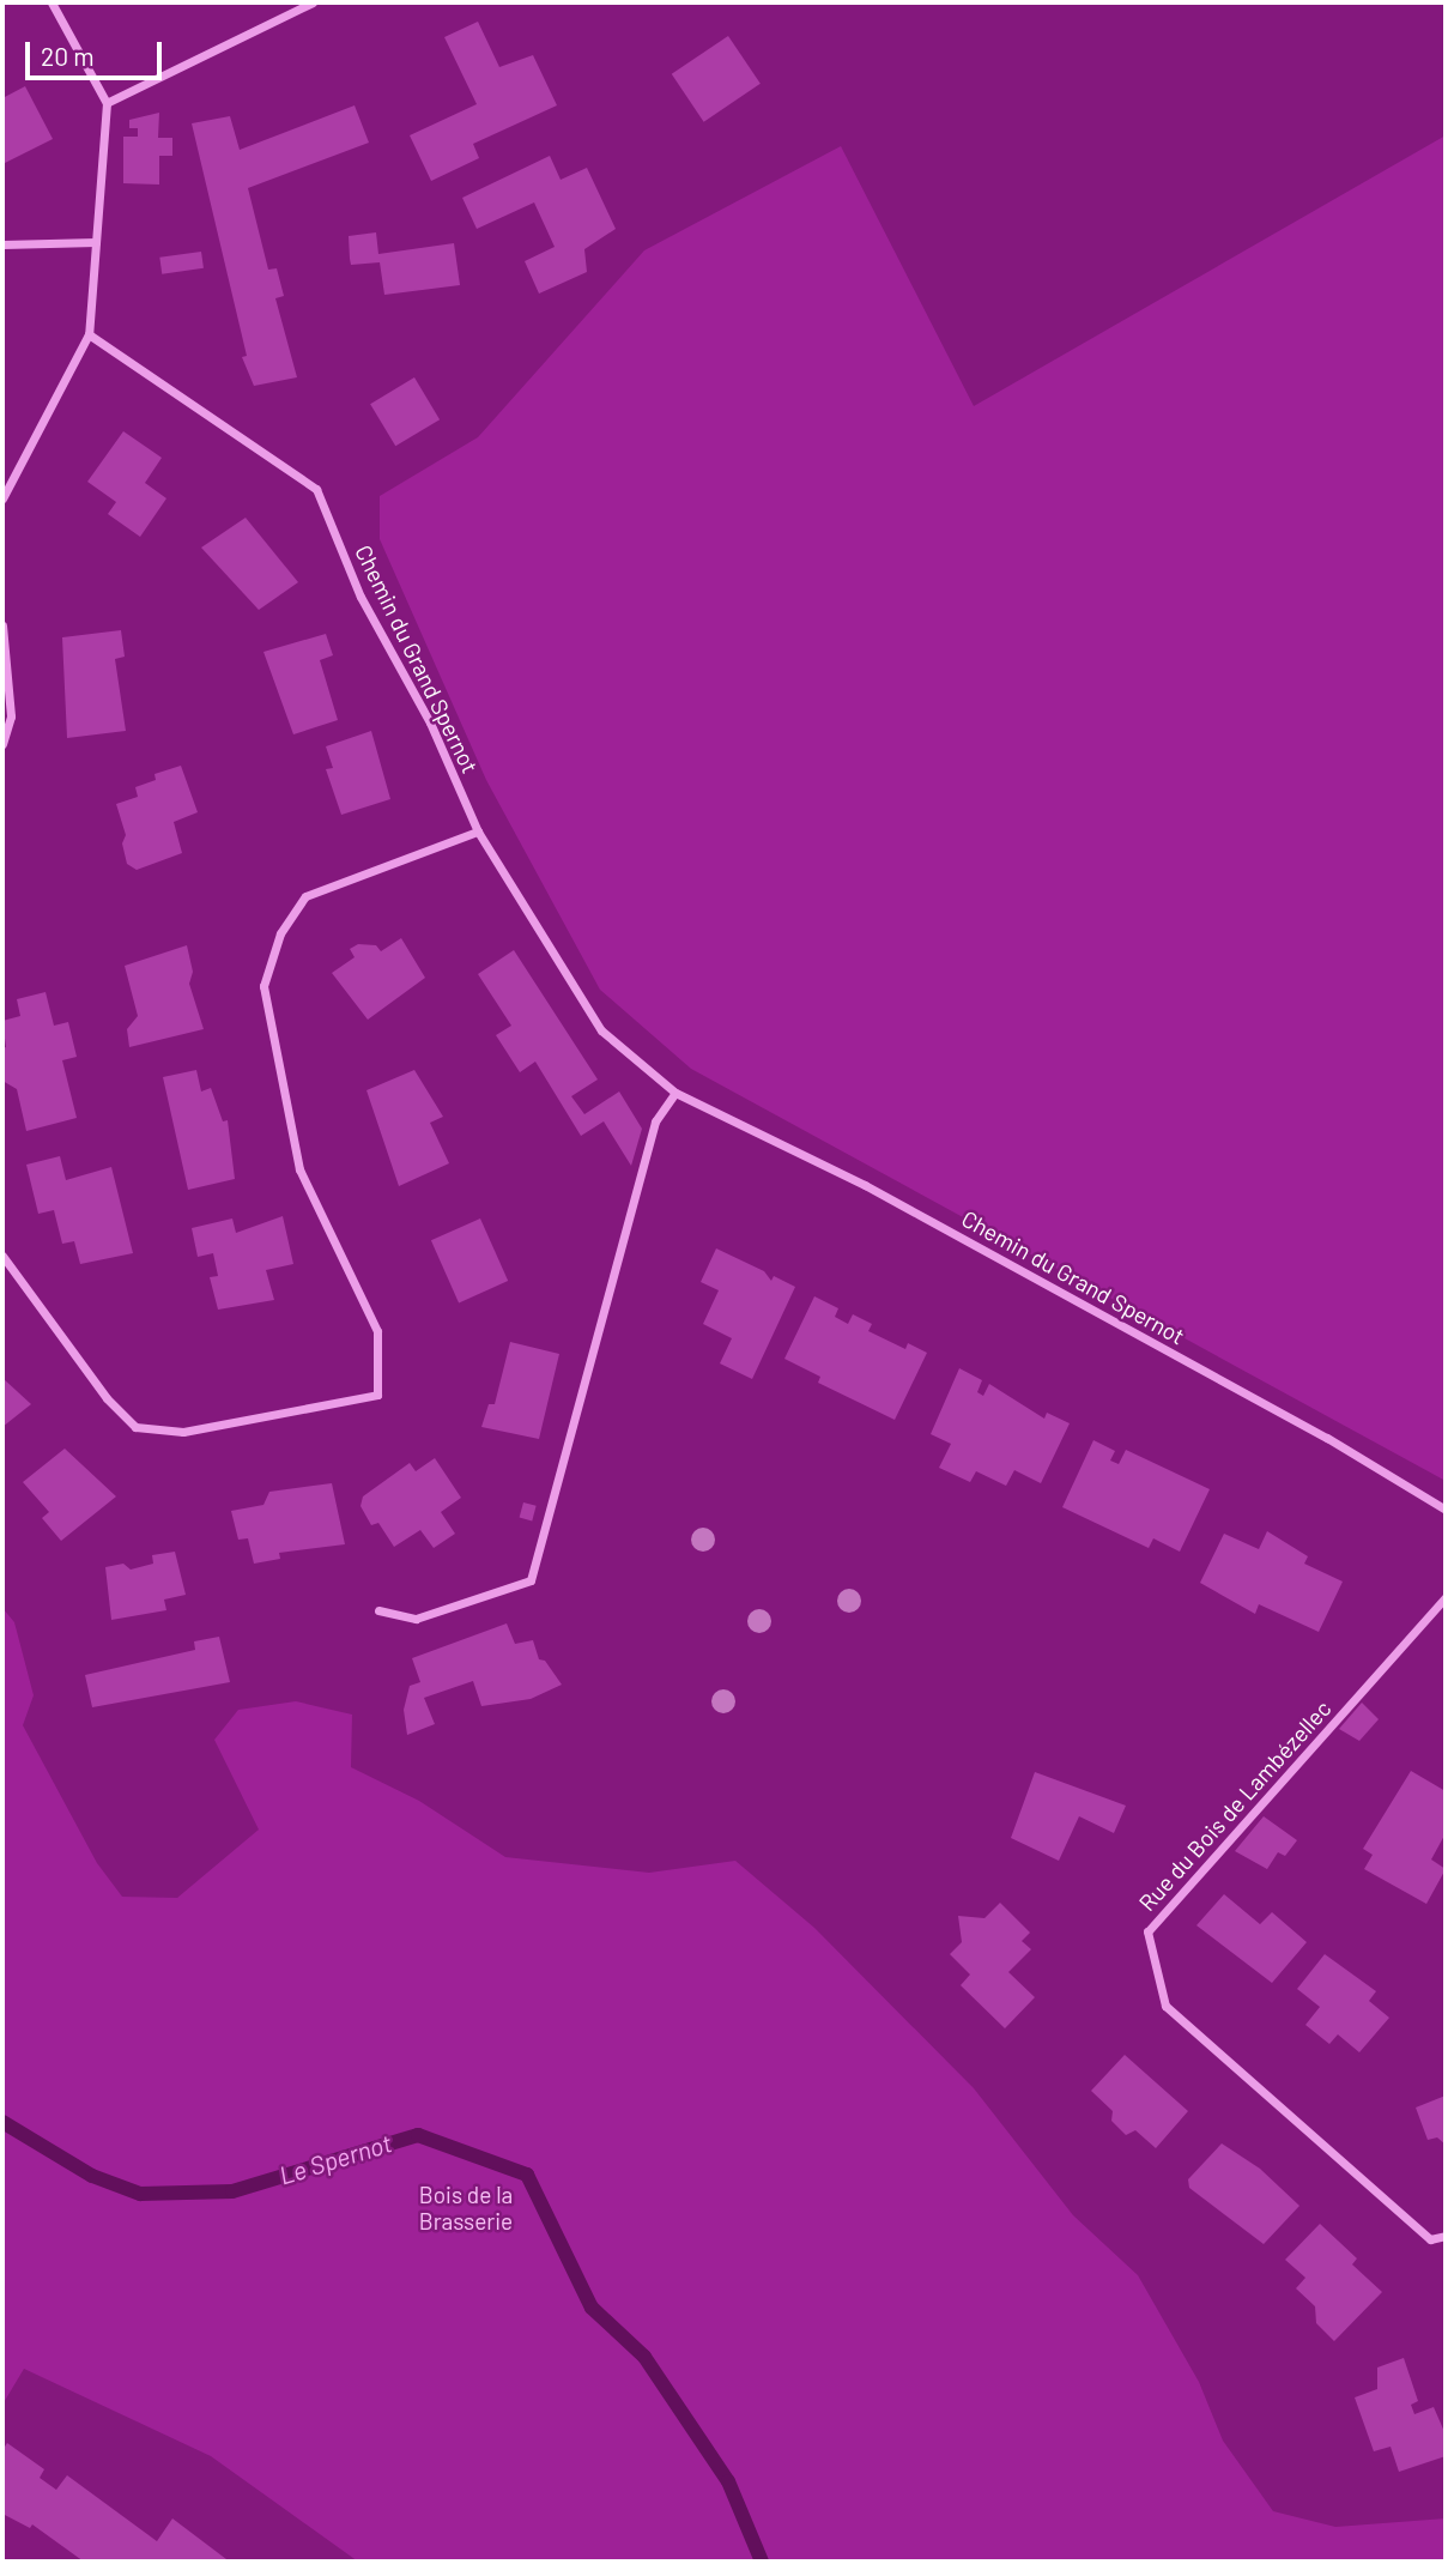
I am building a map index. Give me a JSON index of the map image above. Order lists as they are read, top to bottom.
{
  "streets": {
    "street": ["Chemin du Grand Spernot", "Rue du Bois de Lambézellec"]
  },
  "water": ["Le Spernot"],
  "parks": ["Bois de la Brasserie"],
  "scale_bar": "20 m"
}
